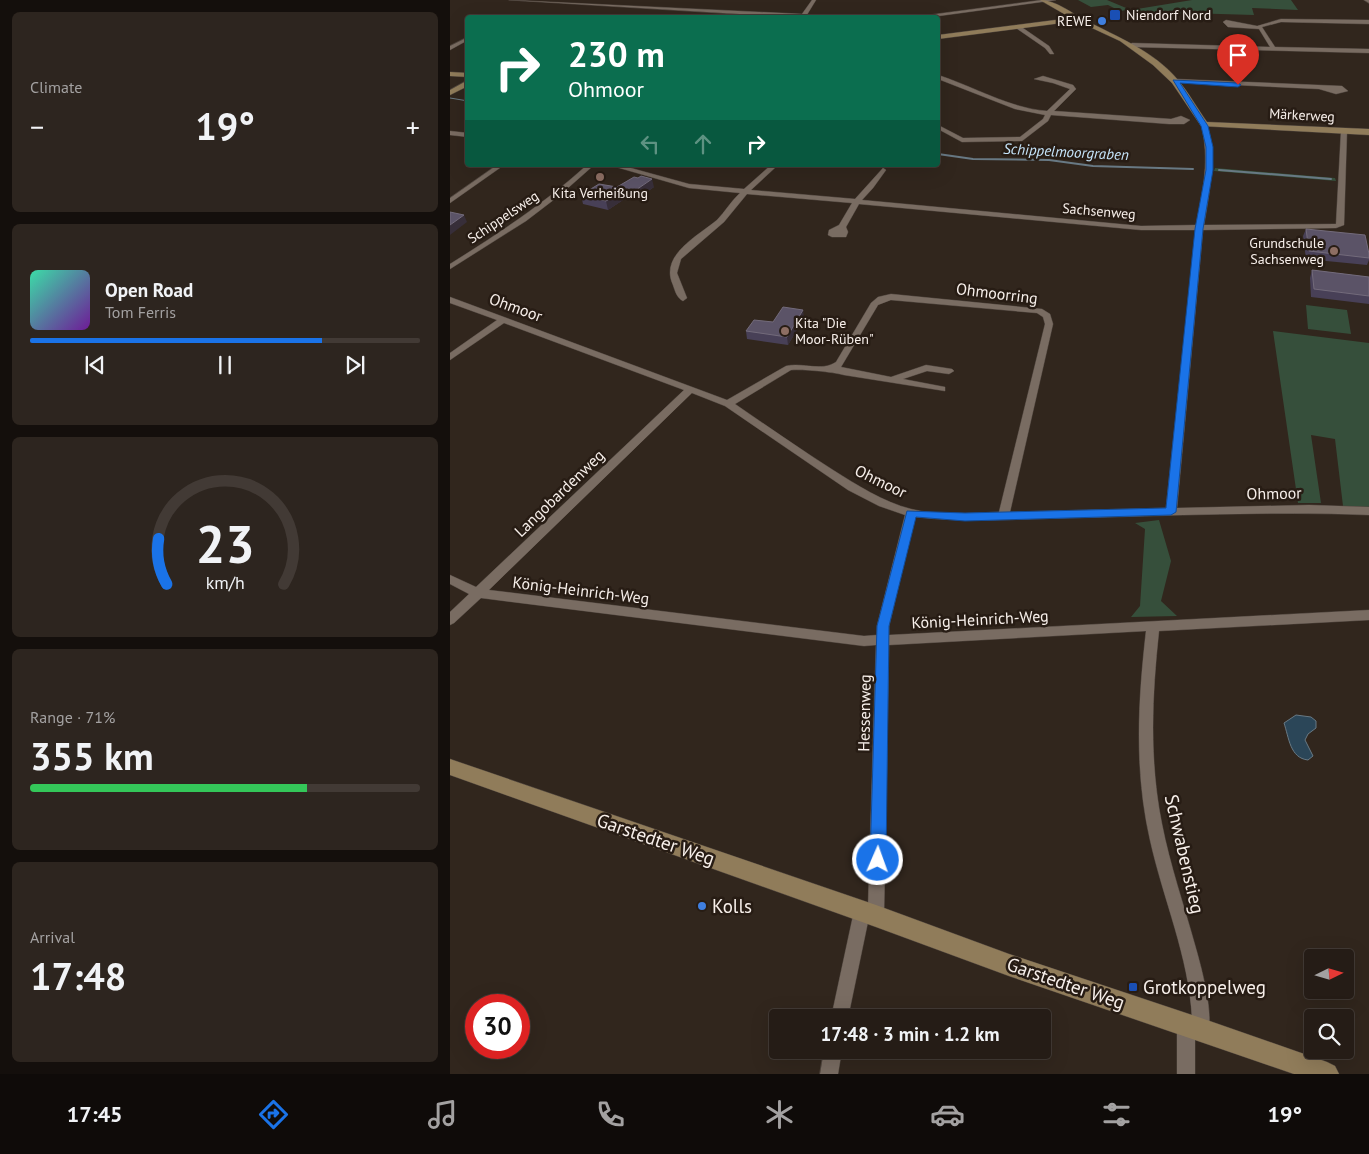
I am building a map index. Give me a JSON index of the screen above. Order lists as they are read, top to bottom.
{
  "streets": {
    "street": [
      "Märkerweg",
      "Sachsenweg",
      "Schippelsweg",
      "Ohmoorring",
      "Ohmoor",
      "Langobardenweg",
      "König-Heinrich-Weg",
      "Hessenweg",
      "Garstedter Weg",
      "Schwabenstieg"
    ]
  },
  "crossings": [
    ["Märkerweg", "Sachsenweg"],
    ["Ohmoorring", "Ohmoor"],
    ["Ohmoor", "Langobardenweg"],
    ["Ohmoor", "Hessenweg"],
    ["Langobardenweg", "König-Heinrich-Weg"],
    ["König-Heinrich-Weg", "Hessenweg"],
    ["König-Heinrich-Weg", "Schwabenstieg"],
    ["Hessenweg", "Garstedter Weg"],
    ["Garstedter Weg", "Schwabenstieg"]
  ],
  "water": ["Schippelmoorgraben"],
  "places": {
    "transit": ["Niendorf Nord", "Grotkoppelweg"],
    "other": [
      "REWE",
      "Kita Verheißung",
      "Grundschule Sachsenweg",
      "Kita \"Die Moor-Rüben\"",
      "Kolls"
    ]
  },
  "north": "right",
  "page": {
    "tile": [
      "Climate",
      ["Range · 71%", "355 km"],
      ["Arrival", "17:48"]
    ],
    "turn": ["230 m", "Ohmoor"],
    "heat": ["−", "19°", "+"],
    "song": ["Open Road", "Tom Ferris"],
    "limit": "30",
    "trip": "17:48 · 3 min · 1.2 km",
    "tabs": ["17:45", "19°"],
    "gauge": ["23", "km/h"]
  }
}
